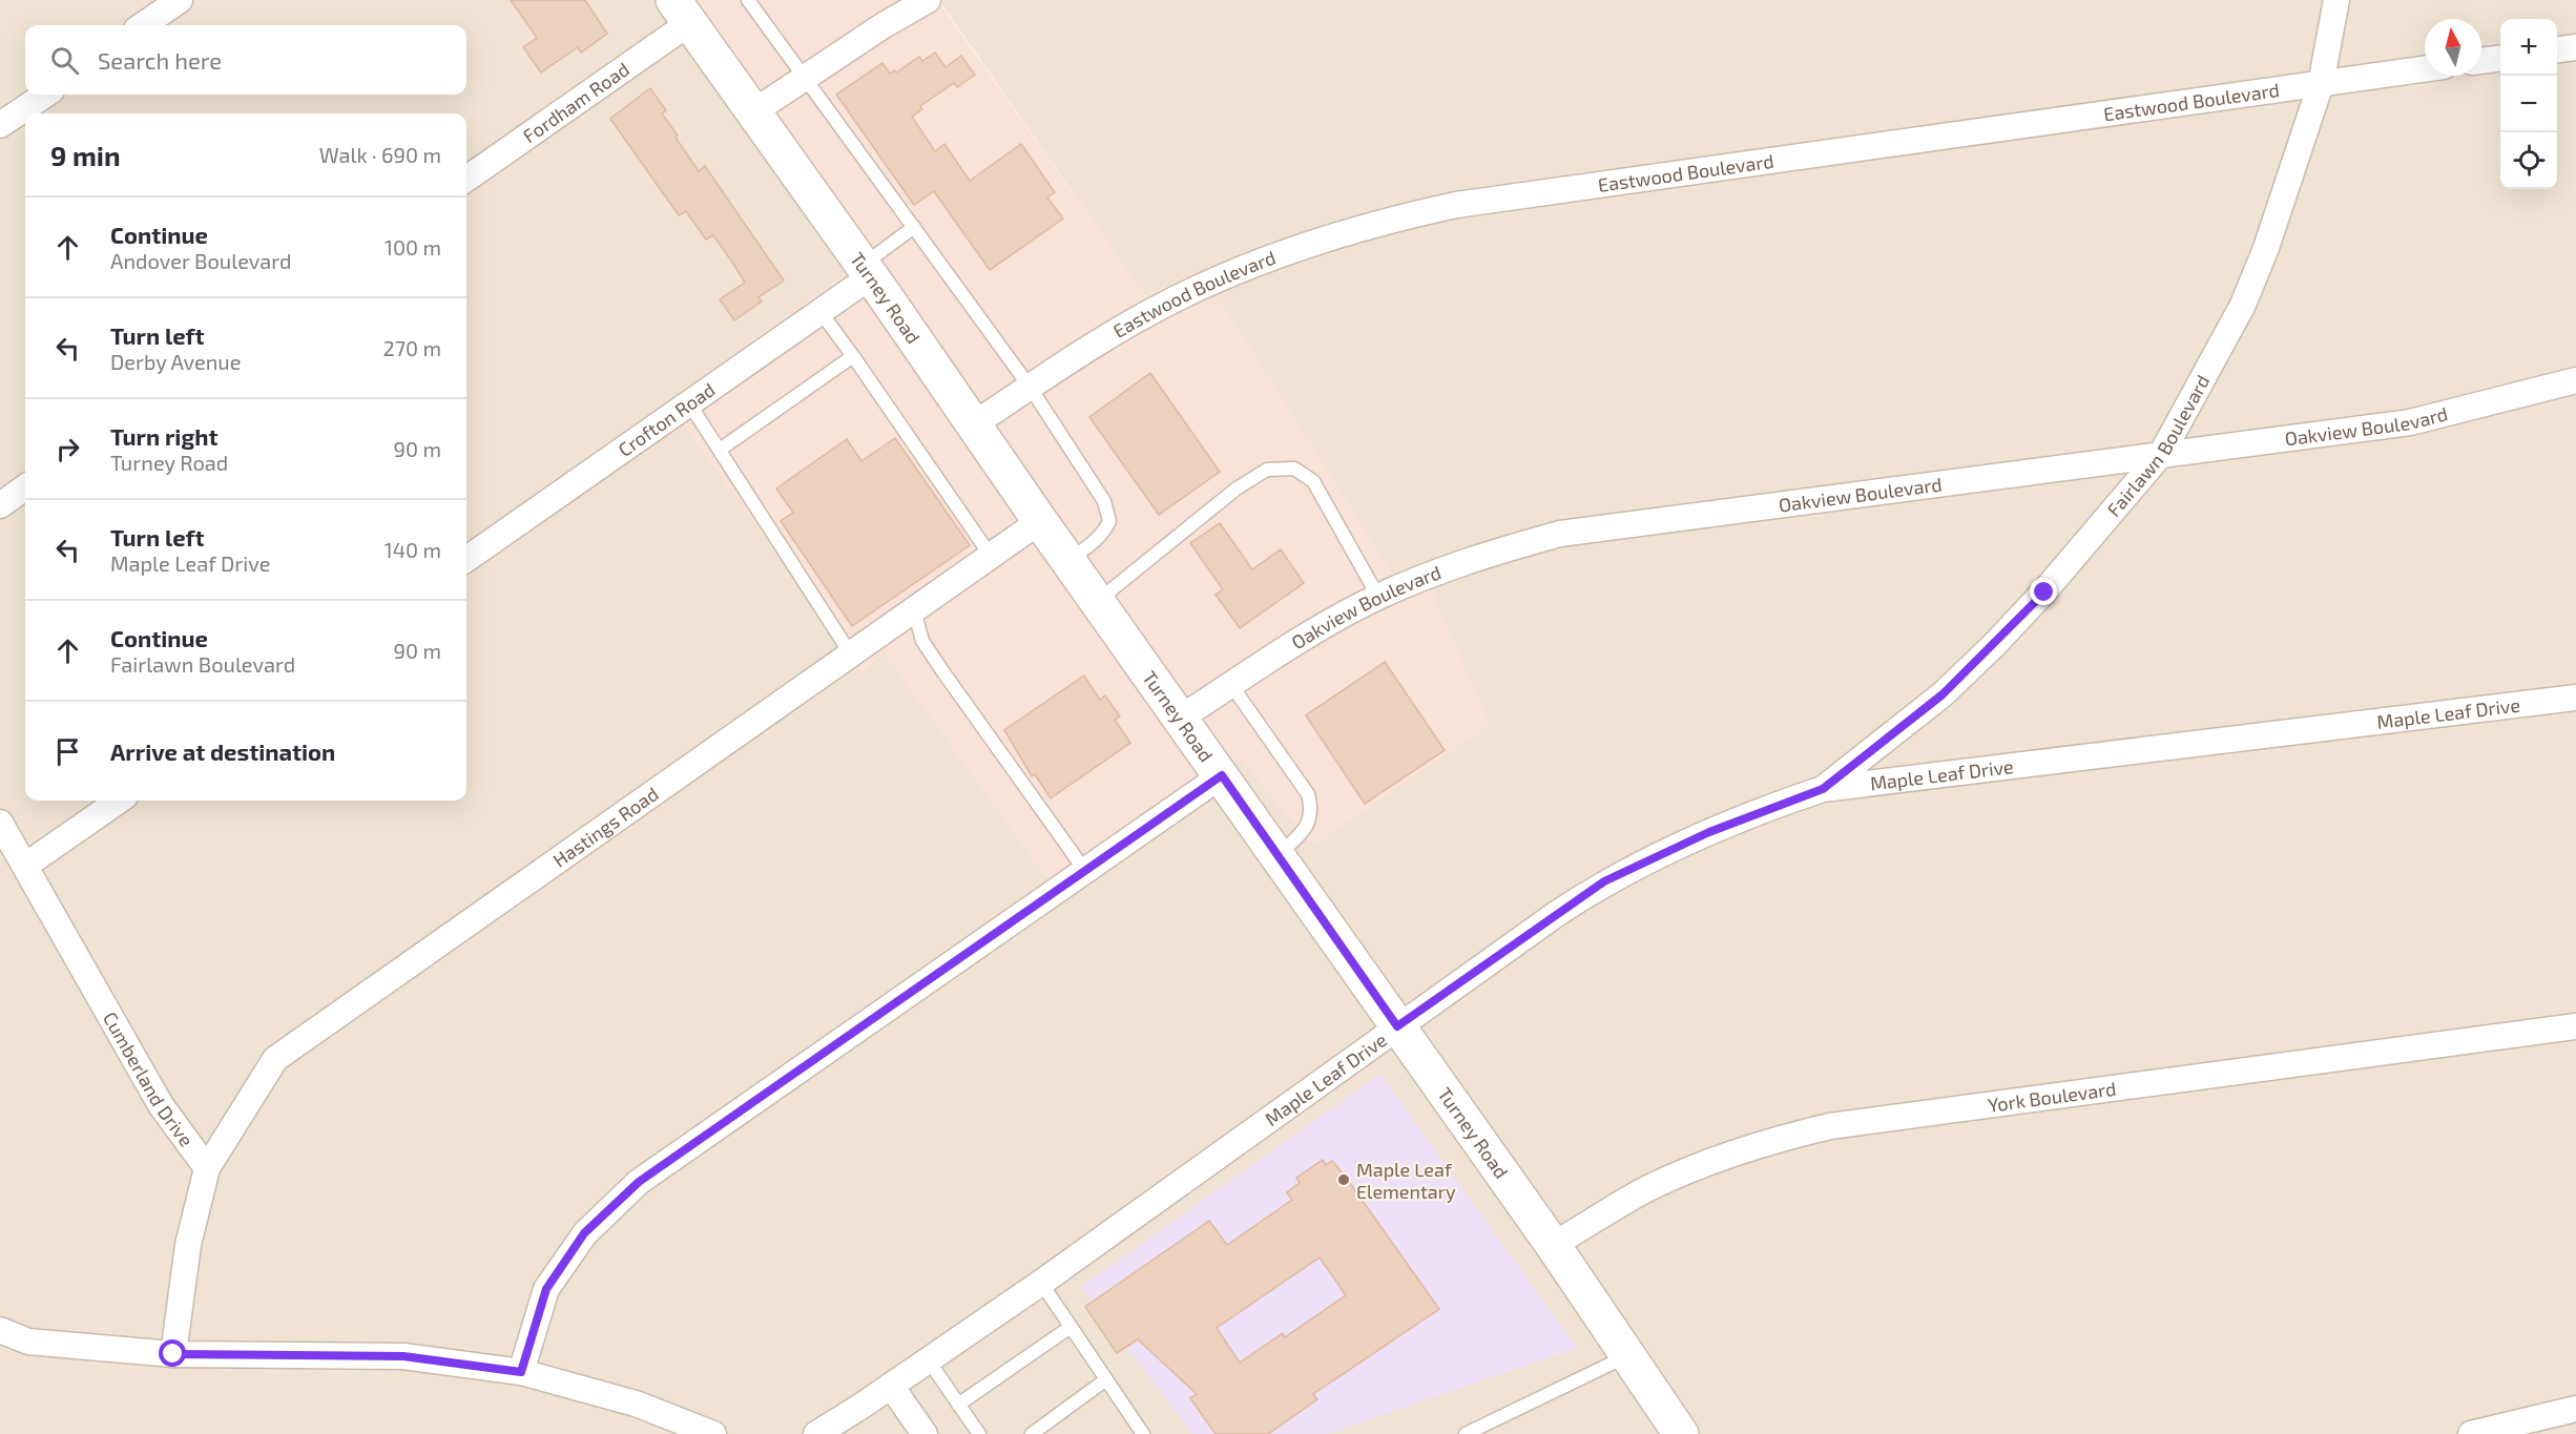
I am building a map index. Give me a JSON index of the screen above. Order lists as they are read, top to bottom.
{
  "streets": {
    "main road": ["Turney Road"],
    "street": [
      "Eastwood Boulevard",
      "Fordham Road",
      "Crofton Road",
      "Oakview Boulevard",
      "Fairlawn Boulevard",
      "Maple Leaf Drive",
      "Hastings Road",
      "Cumberland Drive",
      "York Boulevard"
    ]
  },
  "crossings": [
    ["Eastwood Boulevard", "Turney Road"],
    ["Eastwood Boulevard", "Fairlawn Boulevard"],
    ["Fordham Road", "Turney Road"],
    ["Turney Road", "Crofton Road"],
    ["Turney Road", "Oakview Boulevard"],
    ["Turney Road", "Maple Leaf Drive"],
    ["Turney Road", "Hastings Road"],
    ["Turney Road", "York Boulevard"],
    ["Oakview Boulevard", "Fairlawn Boulevard"],
    ["Fairlawn Boulevard", "Maple Leaf Drive"],
    ["Hastings Road", "Cumberland Drive"]
  ],
  "places": ["Maple Leaf Elementary"],
  "north": "top",
  "page": {
    "map_buttons": ["+", "−"],
    "search": "Search here",
    "heading": ["9 min", "Walk · 690 m"],
    "list": [
      ["Continue", "Andover Boulevard", "100 m"],
      ["Turn left", "Derby Avenue", "270 m"],
      ["Turn right", "Turney Road", "90 m"],
      ["Turn left", "Maple Leaf Drive", "140 m"],
      ["Continue", "Fairlawn Boulevard", "90 m"],
      "Arrive at destination"
    ]
  }
}
